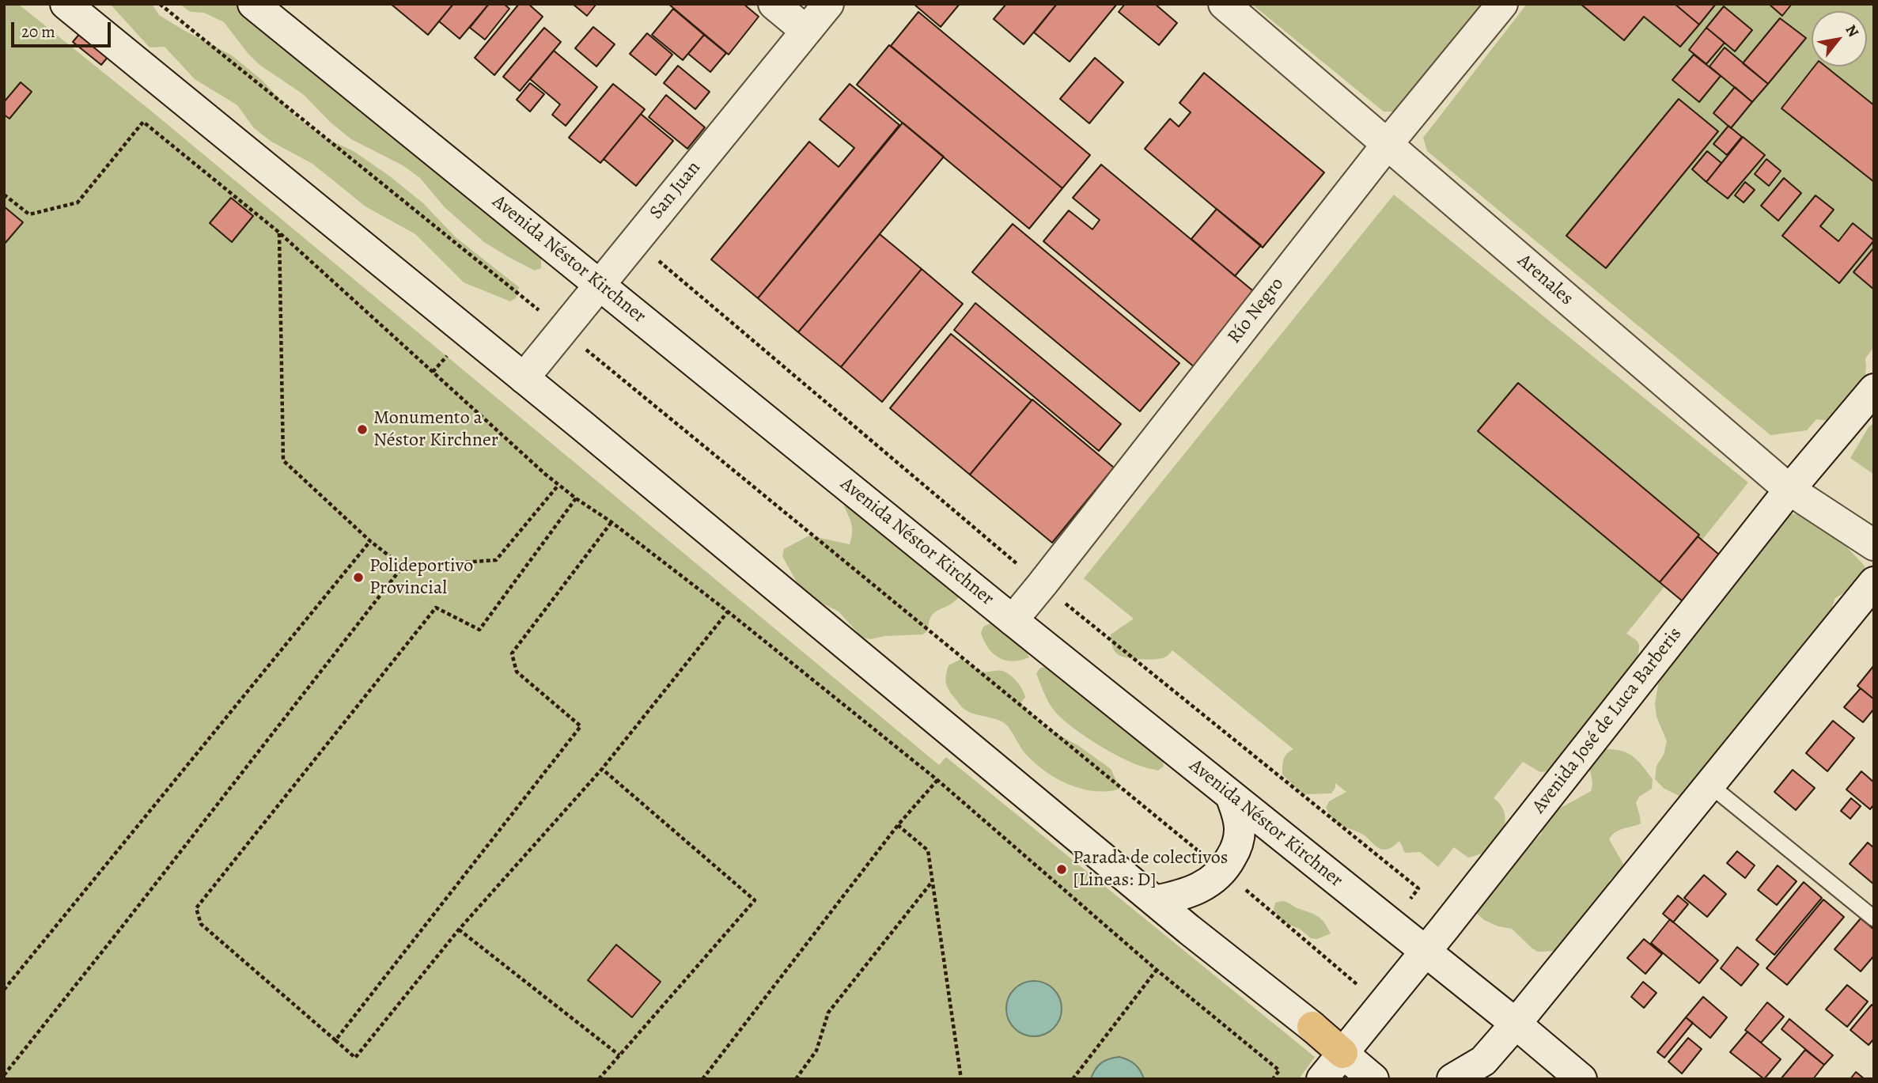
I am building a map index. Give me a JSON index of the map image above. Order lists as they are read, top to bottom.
{
  "streets": {
    "main road": [
      "San Juan",
      "Avenida Néstor Kirchner",
      "Arenales",
      "Río Negro",
      "Avenida José de Luca Barberis"
    ]
  },
  "crossings": [
    ["San Juan", "Avenida Néstor Kirchner"],
    ["Avenida Néstor Kirchner", "Río Negro"],
    ["Avenida Néstor Kirchner", "Avenida José de Luca Barberis"],
    ["Arenales", "Río Negro"],
    ["Arenales", "Avenida José de Luca Barberis"]
  ],
  "places": ["Monumento a Néstor Kirchner", "Polideportivo Provincial", "Parada de colectivos [Lineas: D]"],
  "scale_bar": "20 m",
  "north": "top right"
}
